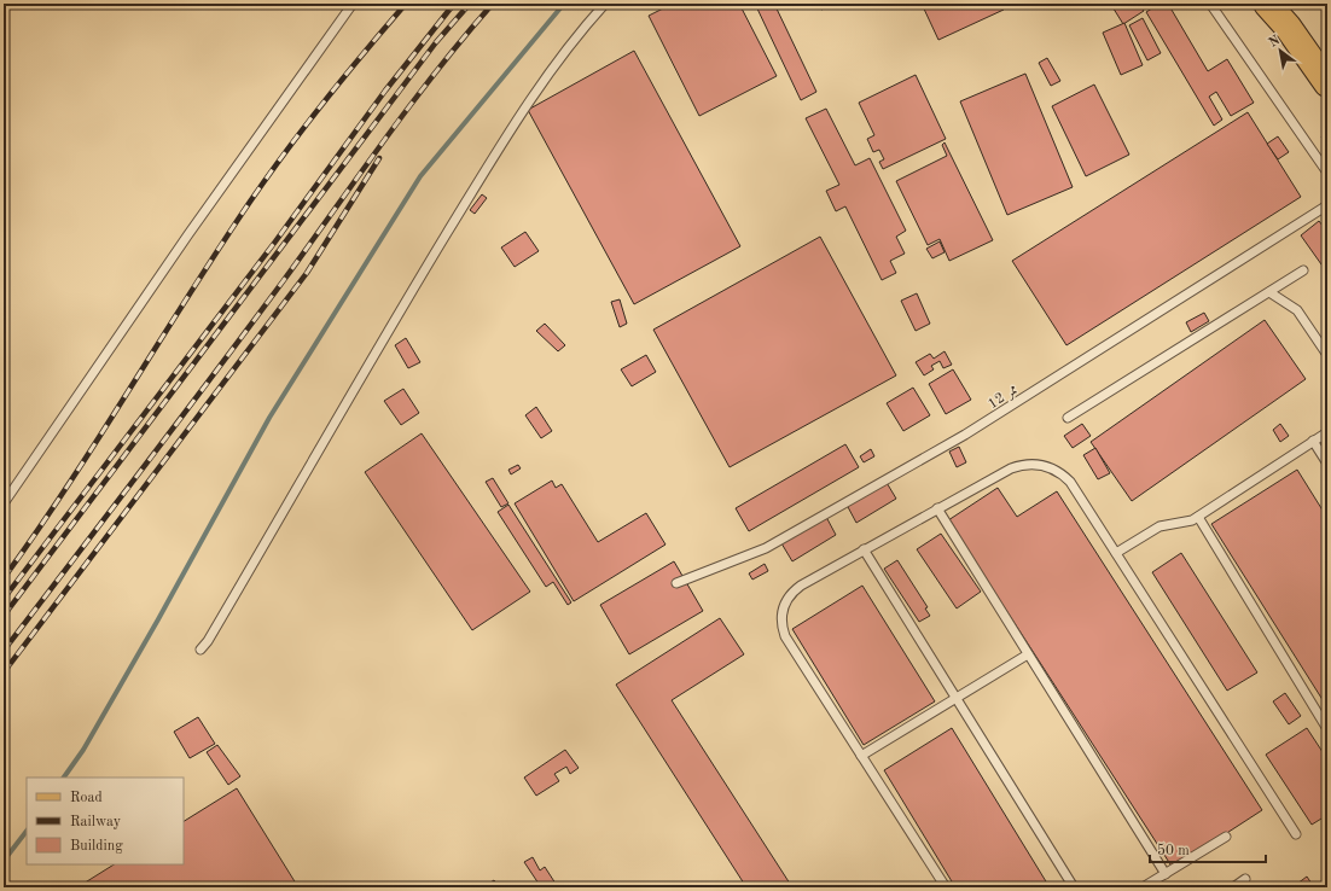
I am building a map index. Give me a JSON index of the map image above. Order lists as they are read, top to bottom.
{
  "streets": {
    "lane": ["ممر 12"]
  },
  "legend": ["Road", "Railway", "Building"],
  "scale_bar": "50 m",
  "north": "top left"
}
